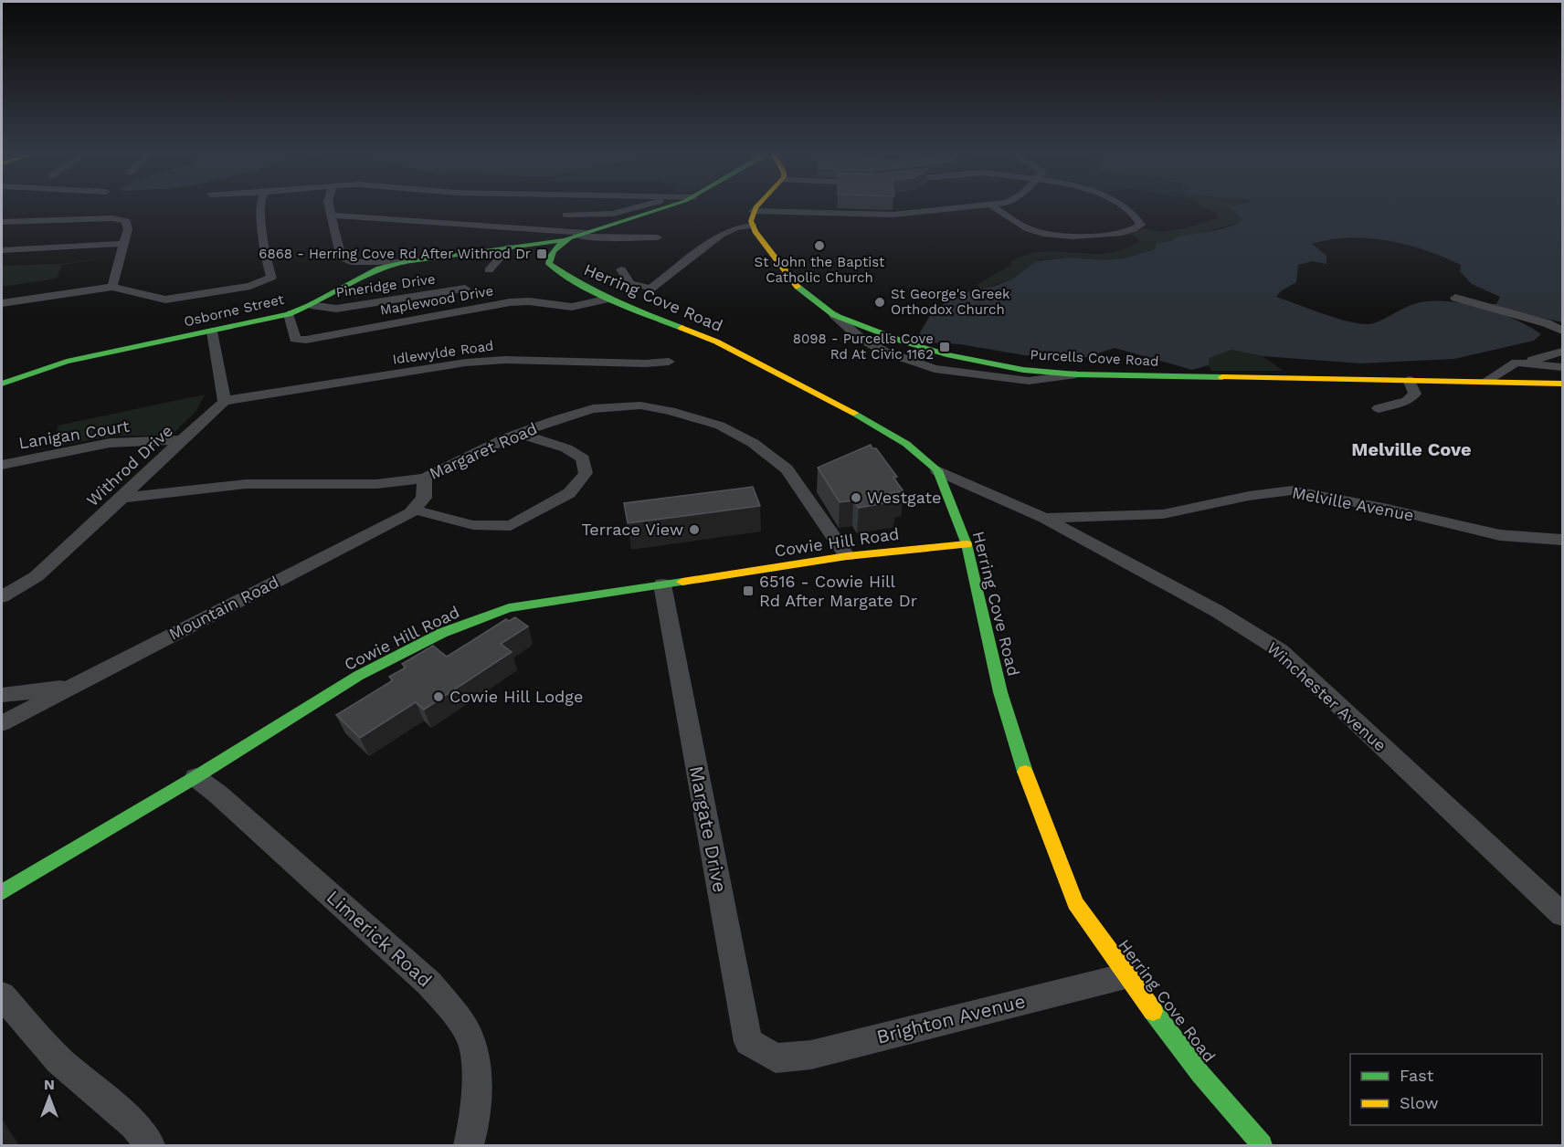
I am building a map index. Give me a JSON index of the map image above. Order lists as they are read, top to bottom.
{
  "streets": {
    "main road": [
      "Herring Cove Road",
      "Osborne Street",
      "Purcells Cove Road",
      "Cowie Hill Road"
    ],
    "street": [
      "Pineridge Drive",
      "Maplewood Drive",
      "Idlewylde Road",
      "Lanigan Court",
      "Margaret Road",
      "Withrod Drive",
      "Melville Avenue",
      "Mountain Road",
      "Winchester Avenue",
      "Margate Drive",
      "Limerick Road",
      "Brighton Avenue"
    ]
  },
  "crossings": [
    ["Pineridge Drive", "Osborne Street"],
    ["Herring Cove Road", "Maplewood Drive"],
    ["Herring Cove Road", "Osborne Street"],
    ["Herring Cove Road", "Cowie Hill Road"],
    ["Herring Cove Road", "Winchester Avenue"],
    ["Herring Cove Road", "Brighton Avenue"],
    ["Maplewood Drive", "Osborne Street"],
    ["Idlewylde Road", "Withrod Drive"],
    ["Lanigan Court", "Withrod Drive"],
    ["Margaret Road", "Withrod Drive"],
    ["Margaret Road", "Cowie Hill Road"],
    ["Melville Avenue", "Winchester Avenue"],
    ["Cowie Hill Road", "Margate Drive"],
    ["Cowie Hill Road", "Limerick Road"],
    ["Margate Drive", "Brighton Avenue"]
  ],
  "districts": ["Melville Cove"],
  "places": {
    "other": [
      "St John the Baptist Catholic Church",
      "St George's Greek Orthodox Church",
      "Westgate",
      "Terrace View",
      "Cowie Hill Lodge"
    ],
    "transit": ["6868 - Herring Cove Rd After Withrod Dr", "8098 - Purcells Cove Rd At Civic 1162", "6516 - Cowie Hill Rd After Margate Dr"]
  },
  "legend": ["Fast", "Slow"],
  "north": "top"
}
